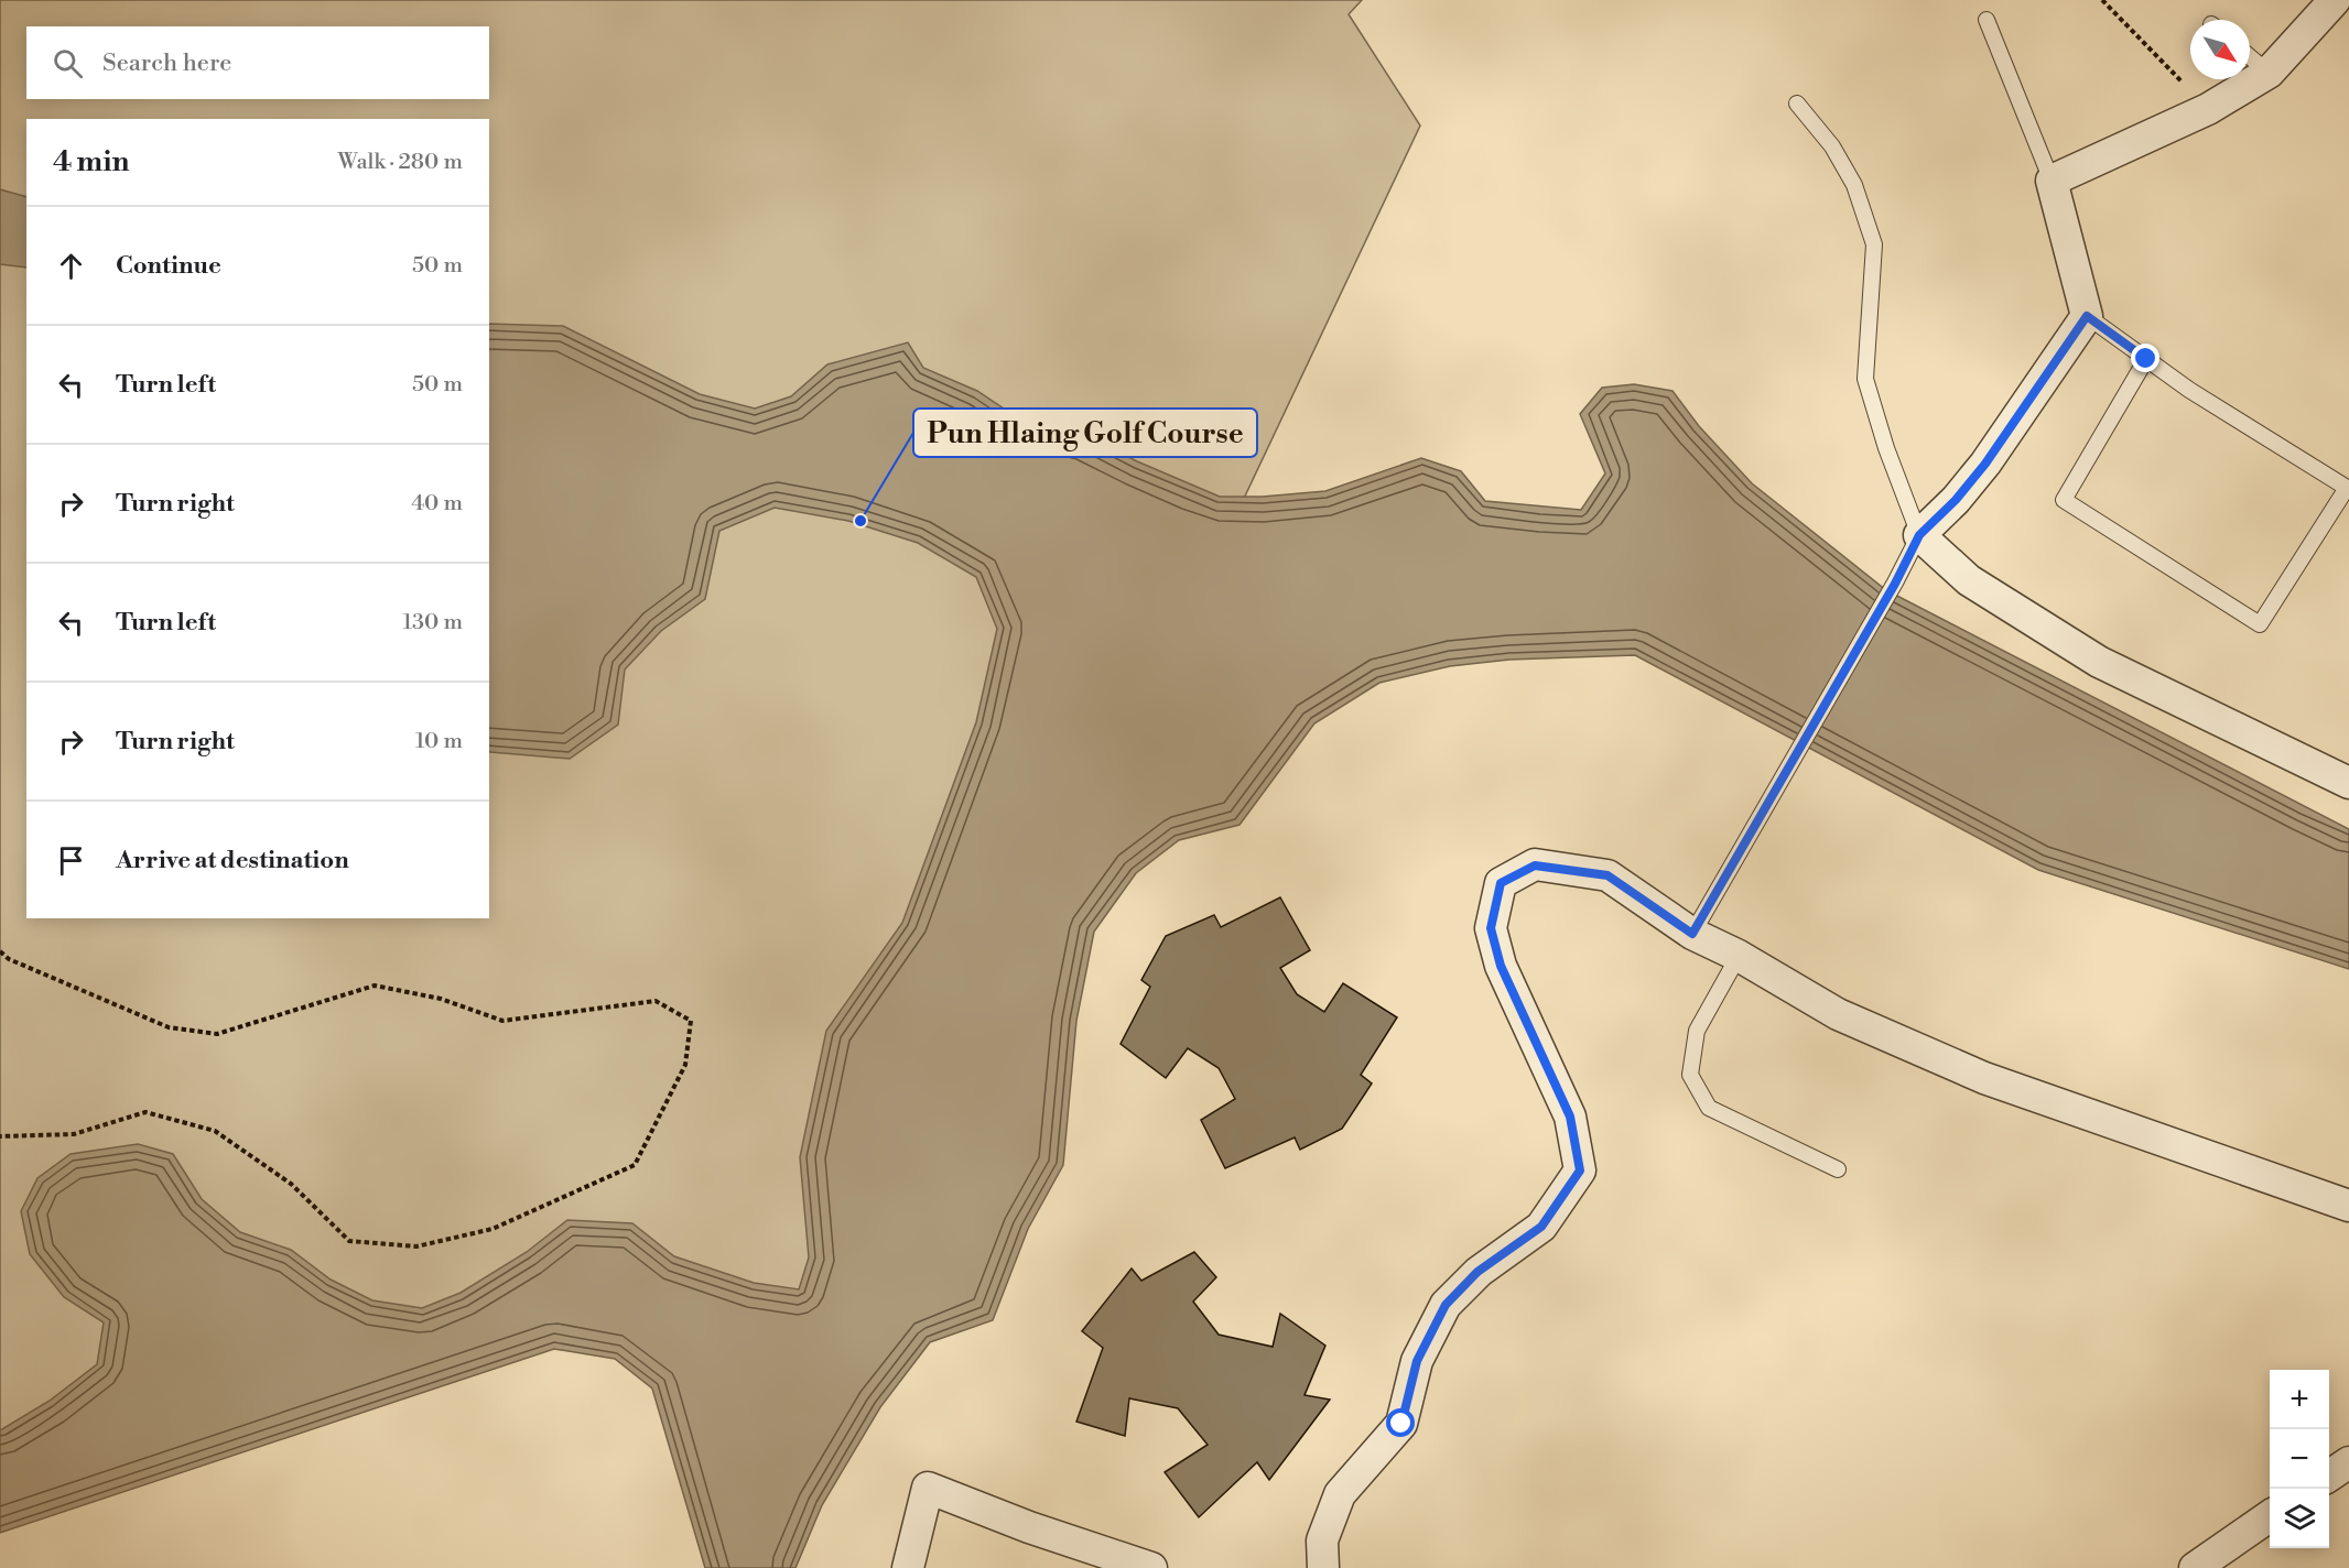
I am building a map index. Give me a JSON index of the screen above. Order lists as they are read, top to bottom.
{
  "places": ["Pun Hlaing Golf Course"],
  "north": "bottom right",
  "page": {
    "search": "Search here",
    "heading": ["4 min", "Walk · 280 m"],
    "list": [
      ["Continue", "50 m"],
      ["Turn left", "50 m"],
      ["Turn right", "40 m"],
      ["Turn left", "130 m"],
      ["Turn right", "10 m"],
      "Arrive at destination"
    ],
    "map_buttons": ["+", "−"]
  }
}
